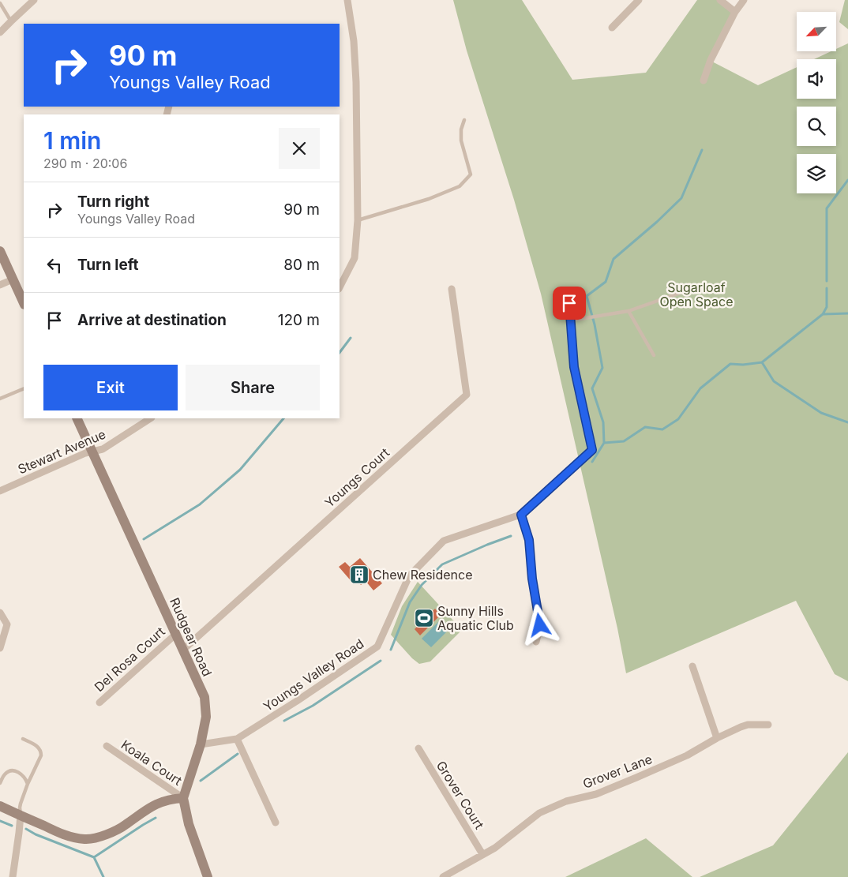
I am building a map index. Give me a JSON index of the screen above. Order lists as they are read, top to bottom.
{
  "streets": {
    "street": [
      "Stewart Avenue",
      "Youngs Court",
      "Rudgear Road",
      "Del Rosa Court",
      "Youngs Valley Road",
      "Koala Court",
      "Grover Lane",
      "Grover Court"
    ]
  },
  "crossings": [
    ["Stewart Avenue", "Rudgear Road"],
    ["Youngs Court", "Rudgear Road"],
    ["Rudgear Road", "Del Rosa Court"],
    ["Rudgear Road", "Youngs Valley Road"],
    ["Rudgear Road", "Koala Court"],
    ["Grover Lane", "Grover Court"]
  ],
  "parks": ["Sugarloaf Open Space"],
  "places": {
    "building": ["Chew Residence"],
    "sports": ["Sunny Hills Aquatic Club"]
  },
  "north": "bottom left",
  "page": {
    "turn": ["90 m", "Youngs Valley Road"],
    "heading": ["1 min", "290 m · 20:06"],
    "list": [
      {
        "name": "Turn right",
        "note": "Youngs Valley Road",
        "value": "90 m"
      },
      {
        "name": "Turn left",
        "value": "80 m"
      },
      {
        "name": "Arrive at destination",
        "value": "120 m"
      }
    ],
    "buttons": ["Exit", "Share"]
  }
}
